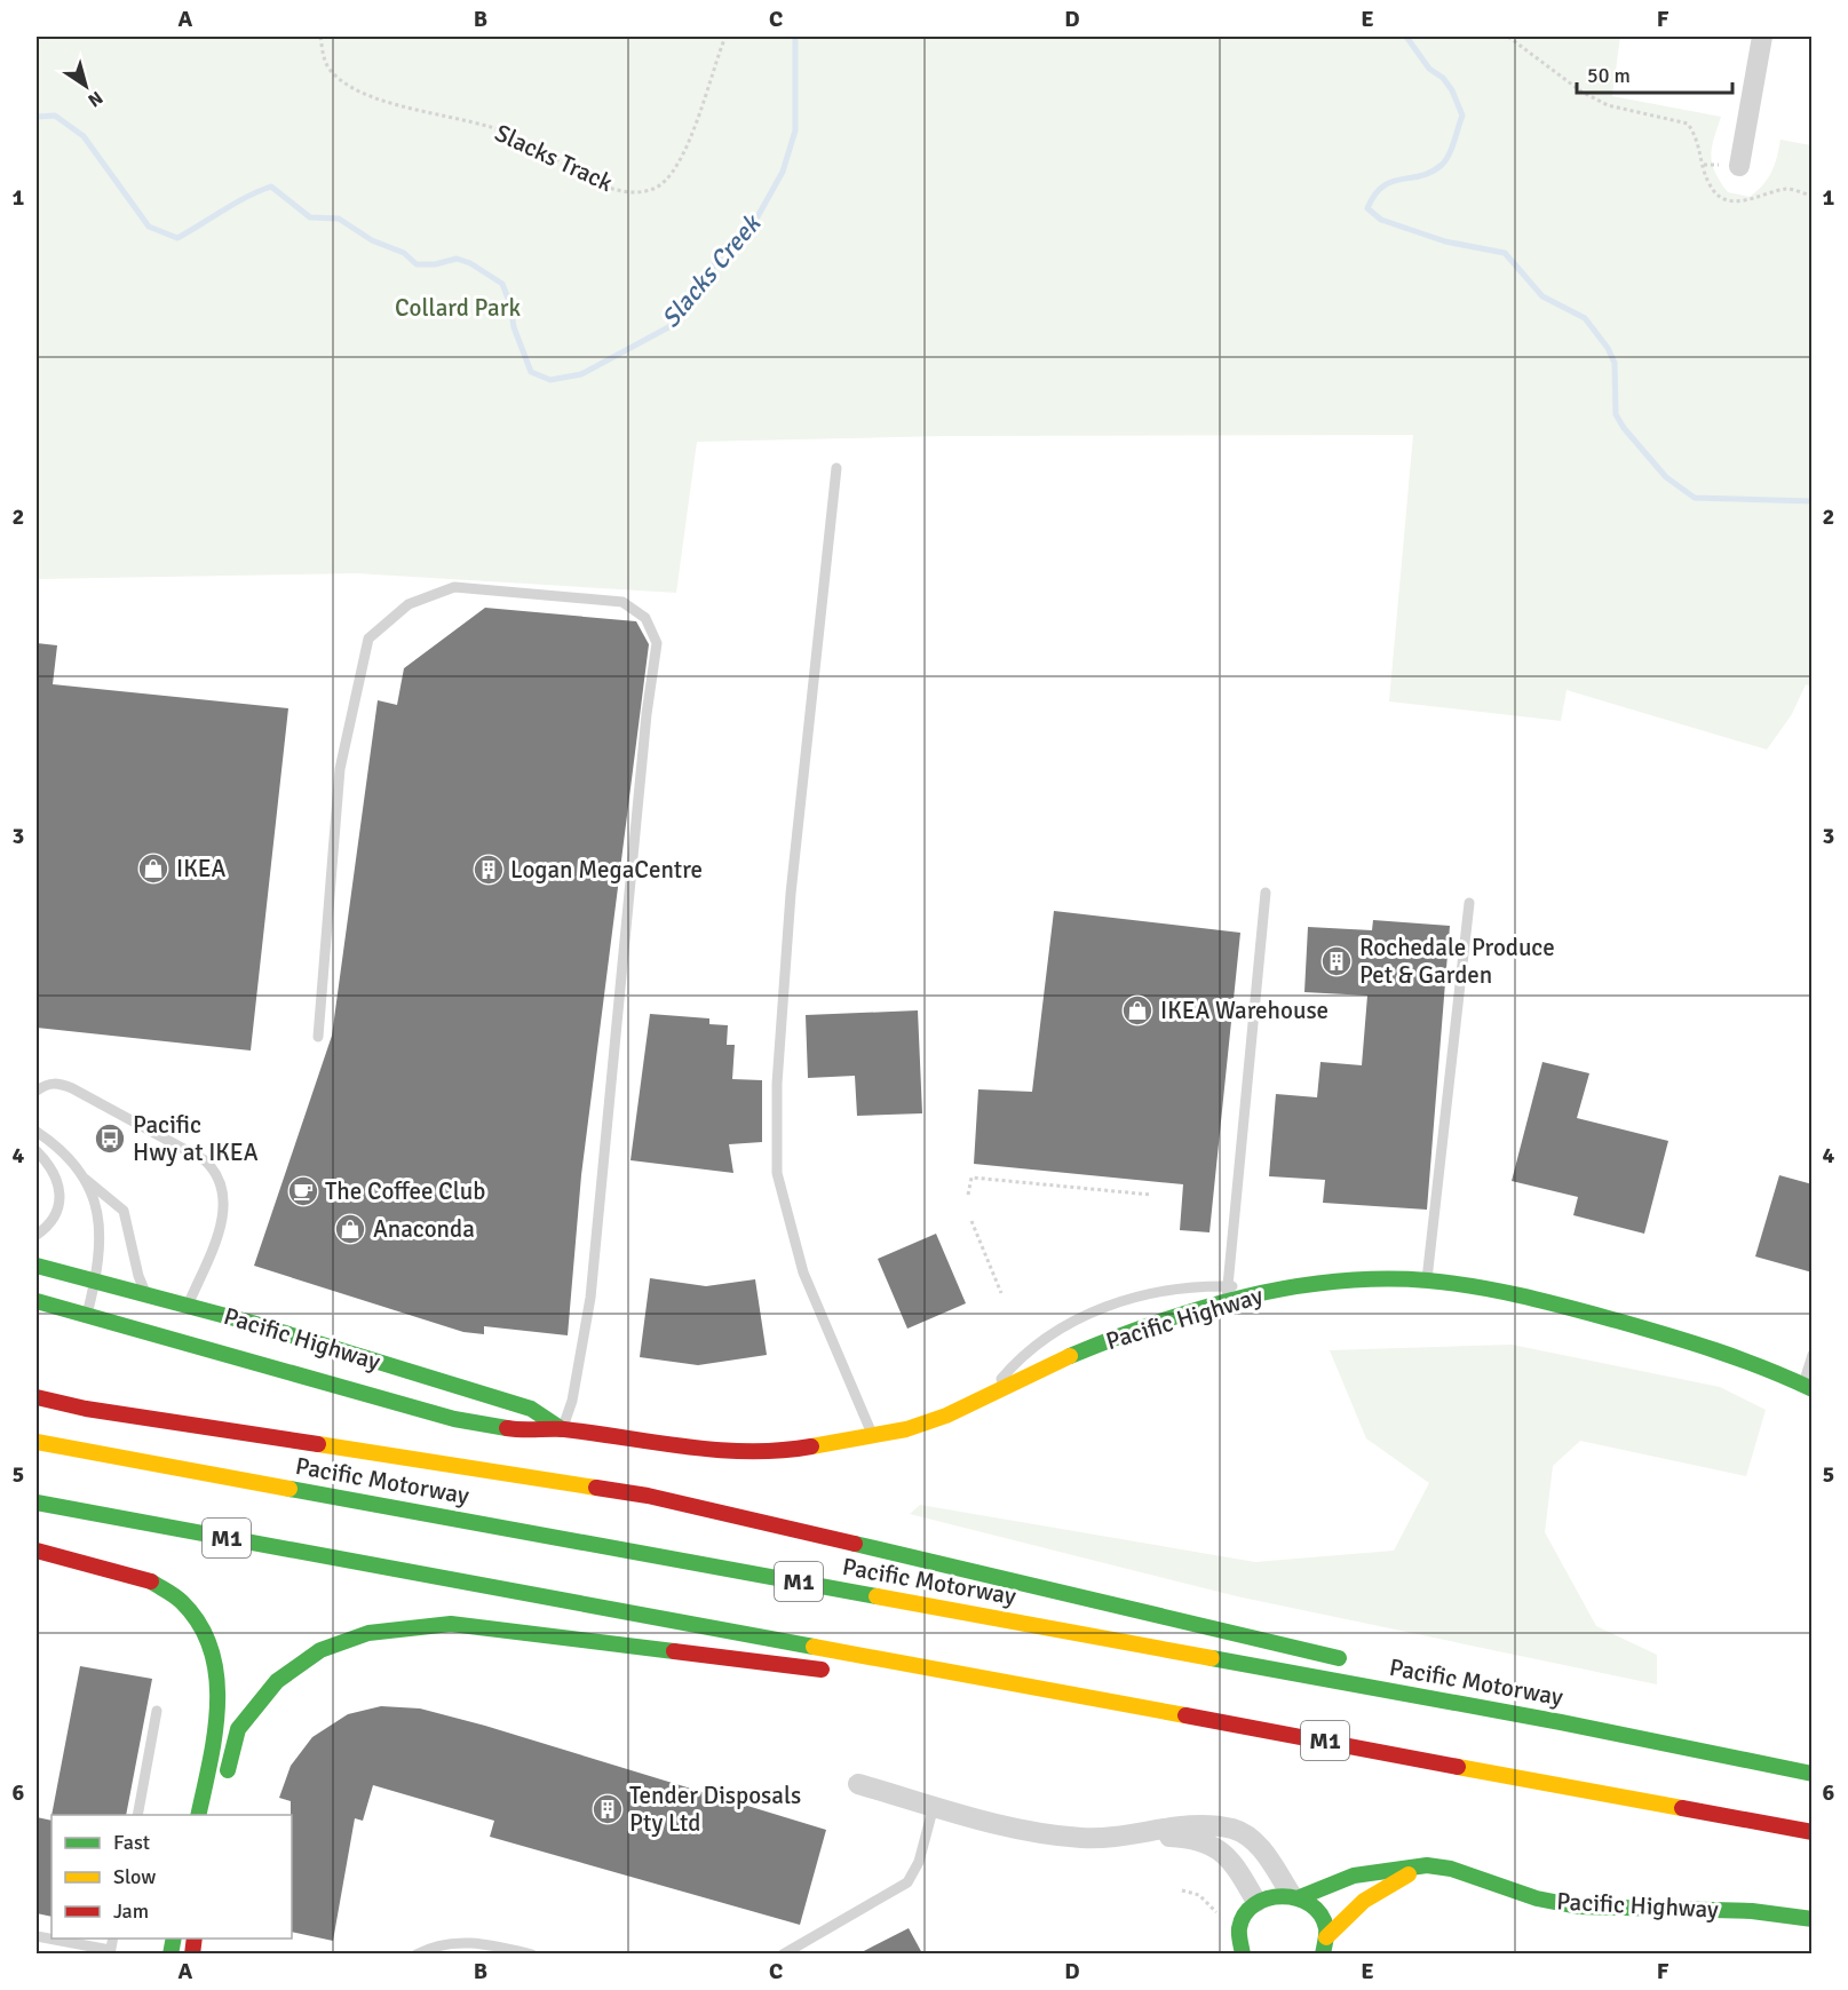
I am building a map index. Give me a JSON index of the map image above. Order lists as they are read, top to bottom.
{
  "streets": {
    "main road": ["Pacific Highway", "Pacific Motorway", "M1"],
    "path": ["Slacks Track"]
  },
  "water": ["Slacks Creek"],
  "parks": ["Collard Park"],
  "places": {
    "shop": ["IKEA", "IKEA Warehouse", "Anaconda"],
    "building": ["Logan MegaCentre", "Rochedale Produce Pet & Garden", "Tender Disposals Pty Ltd"],
    "bus stop": ["Pacific Hwy at IKEA"],
    "cafe": ["The Coffee Club"]
  },
  "legend": ["Fast", "Slow", "Jam"],
  "scale_bar": "50 m",
  "north": "bottom right",
  "grid": {
    "columns": [
      "A",
      "B",
      "C",
      "D",
      "E",
      "F"
    ],
    "rows": [
      "1",
      "2",
      "3",
      "4",
      "5",
      "6"
    ]
  }
}
